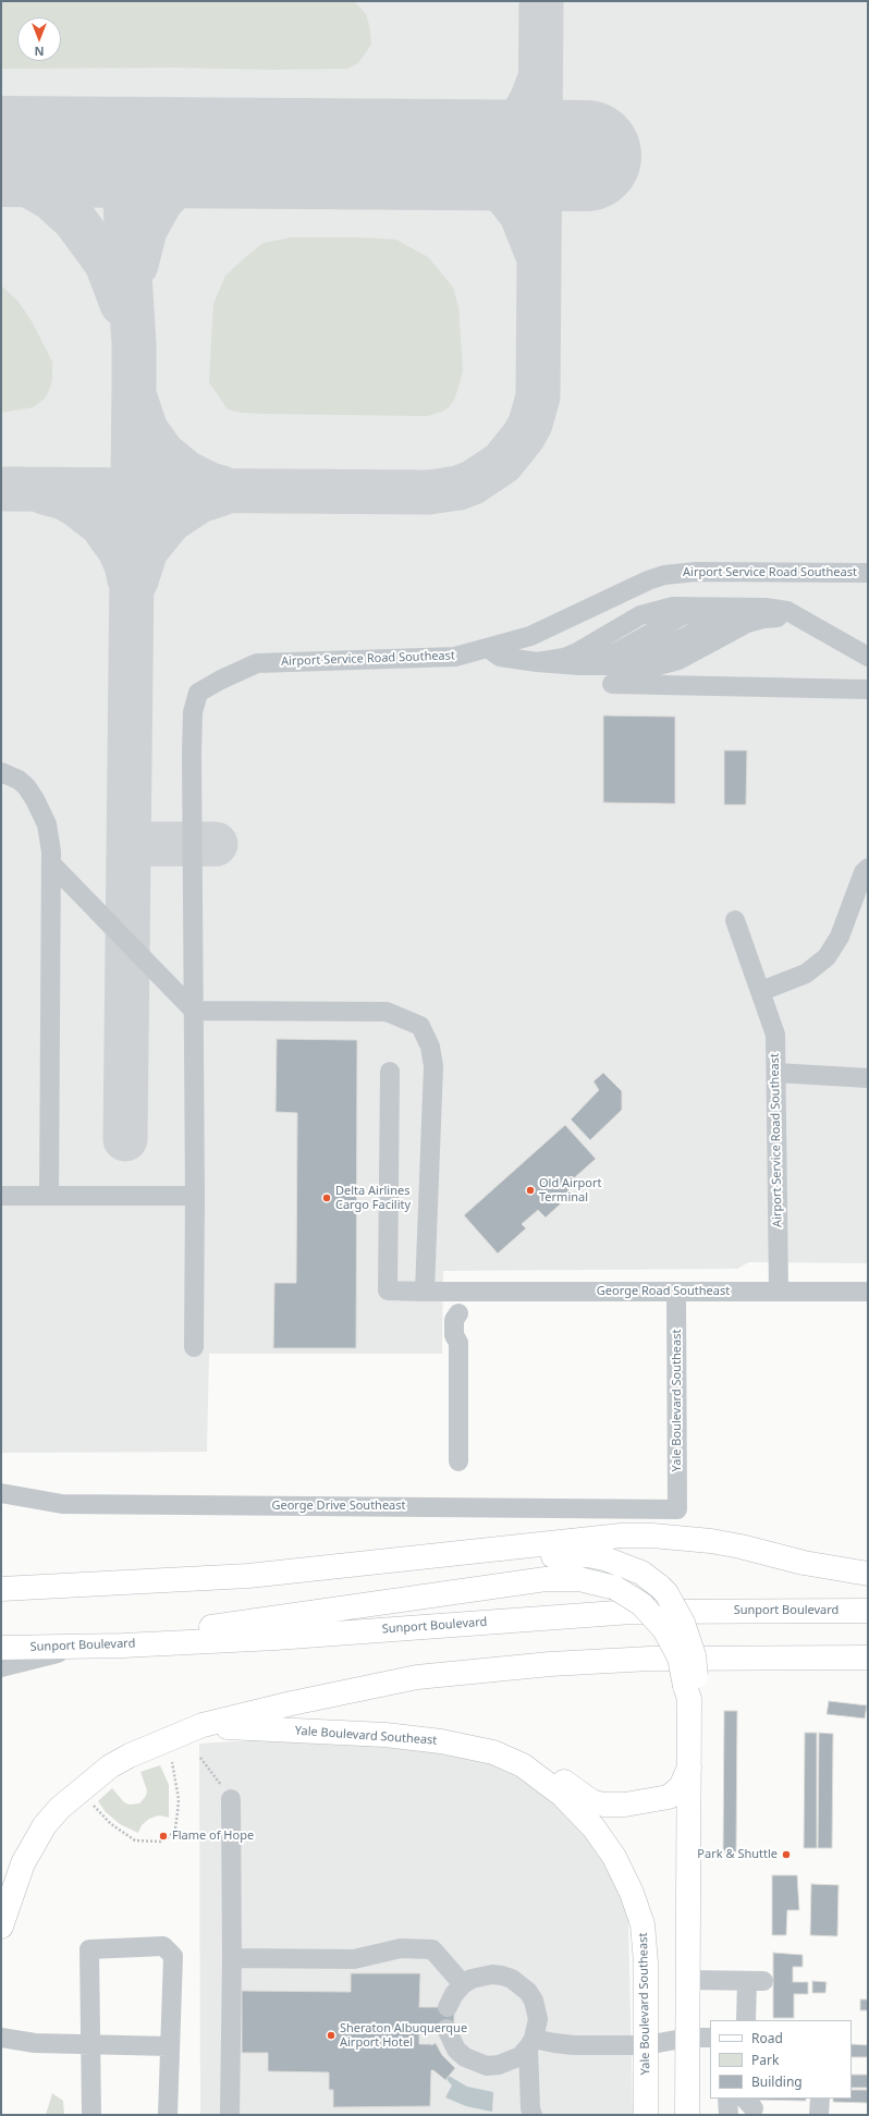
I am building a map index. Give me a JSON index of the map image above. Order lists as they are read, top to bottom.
{
  "streets": {
    "main road": ["Yale Boulevard Southeast", "Sunport Boulevard"],
    "street": ["Airport Service Road Southeast", "George Road Southeast", "George Drive Southeast"]
  },
  "crossings": [
    ["Airport Service Road Southeast", "George Road Southeast"],
    ["George Road Southeast", "Yale Boulevard Southeast"],
    ["Yale Boulevard Southeast", "George Drive Southeast"]
  ],
  "places": [
    "Old Airport Terminal",
    "Delta Airlines Cargo Facility",
    "Flame of Hope",
    "Park & Shuttle",
    "Sheraton Albuquerque Airport Hotel"
  ],
  "legend": ["Road", "Park", "Building"],
  "north": "bottom"
}
